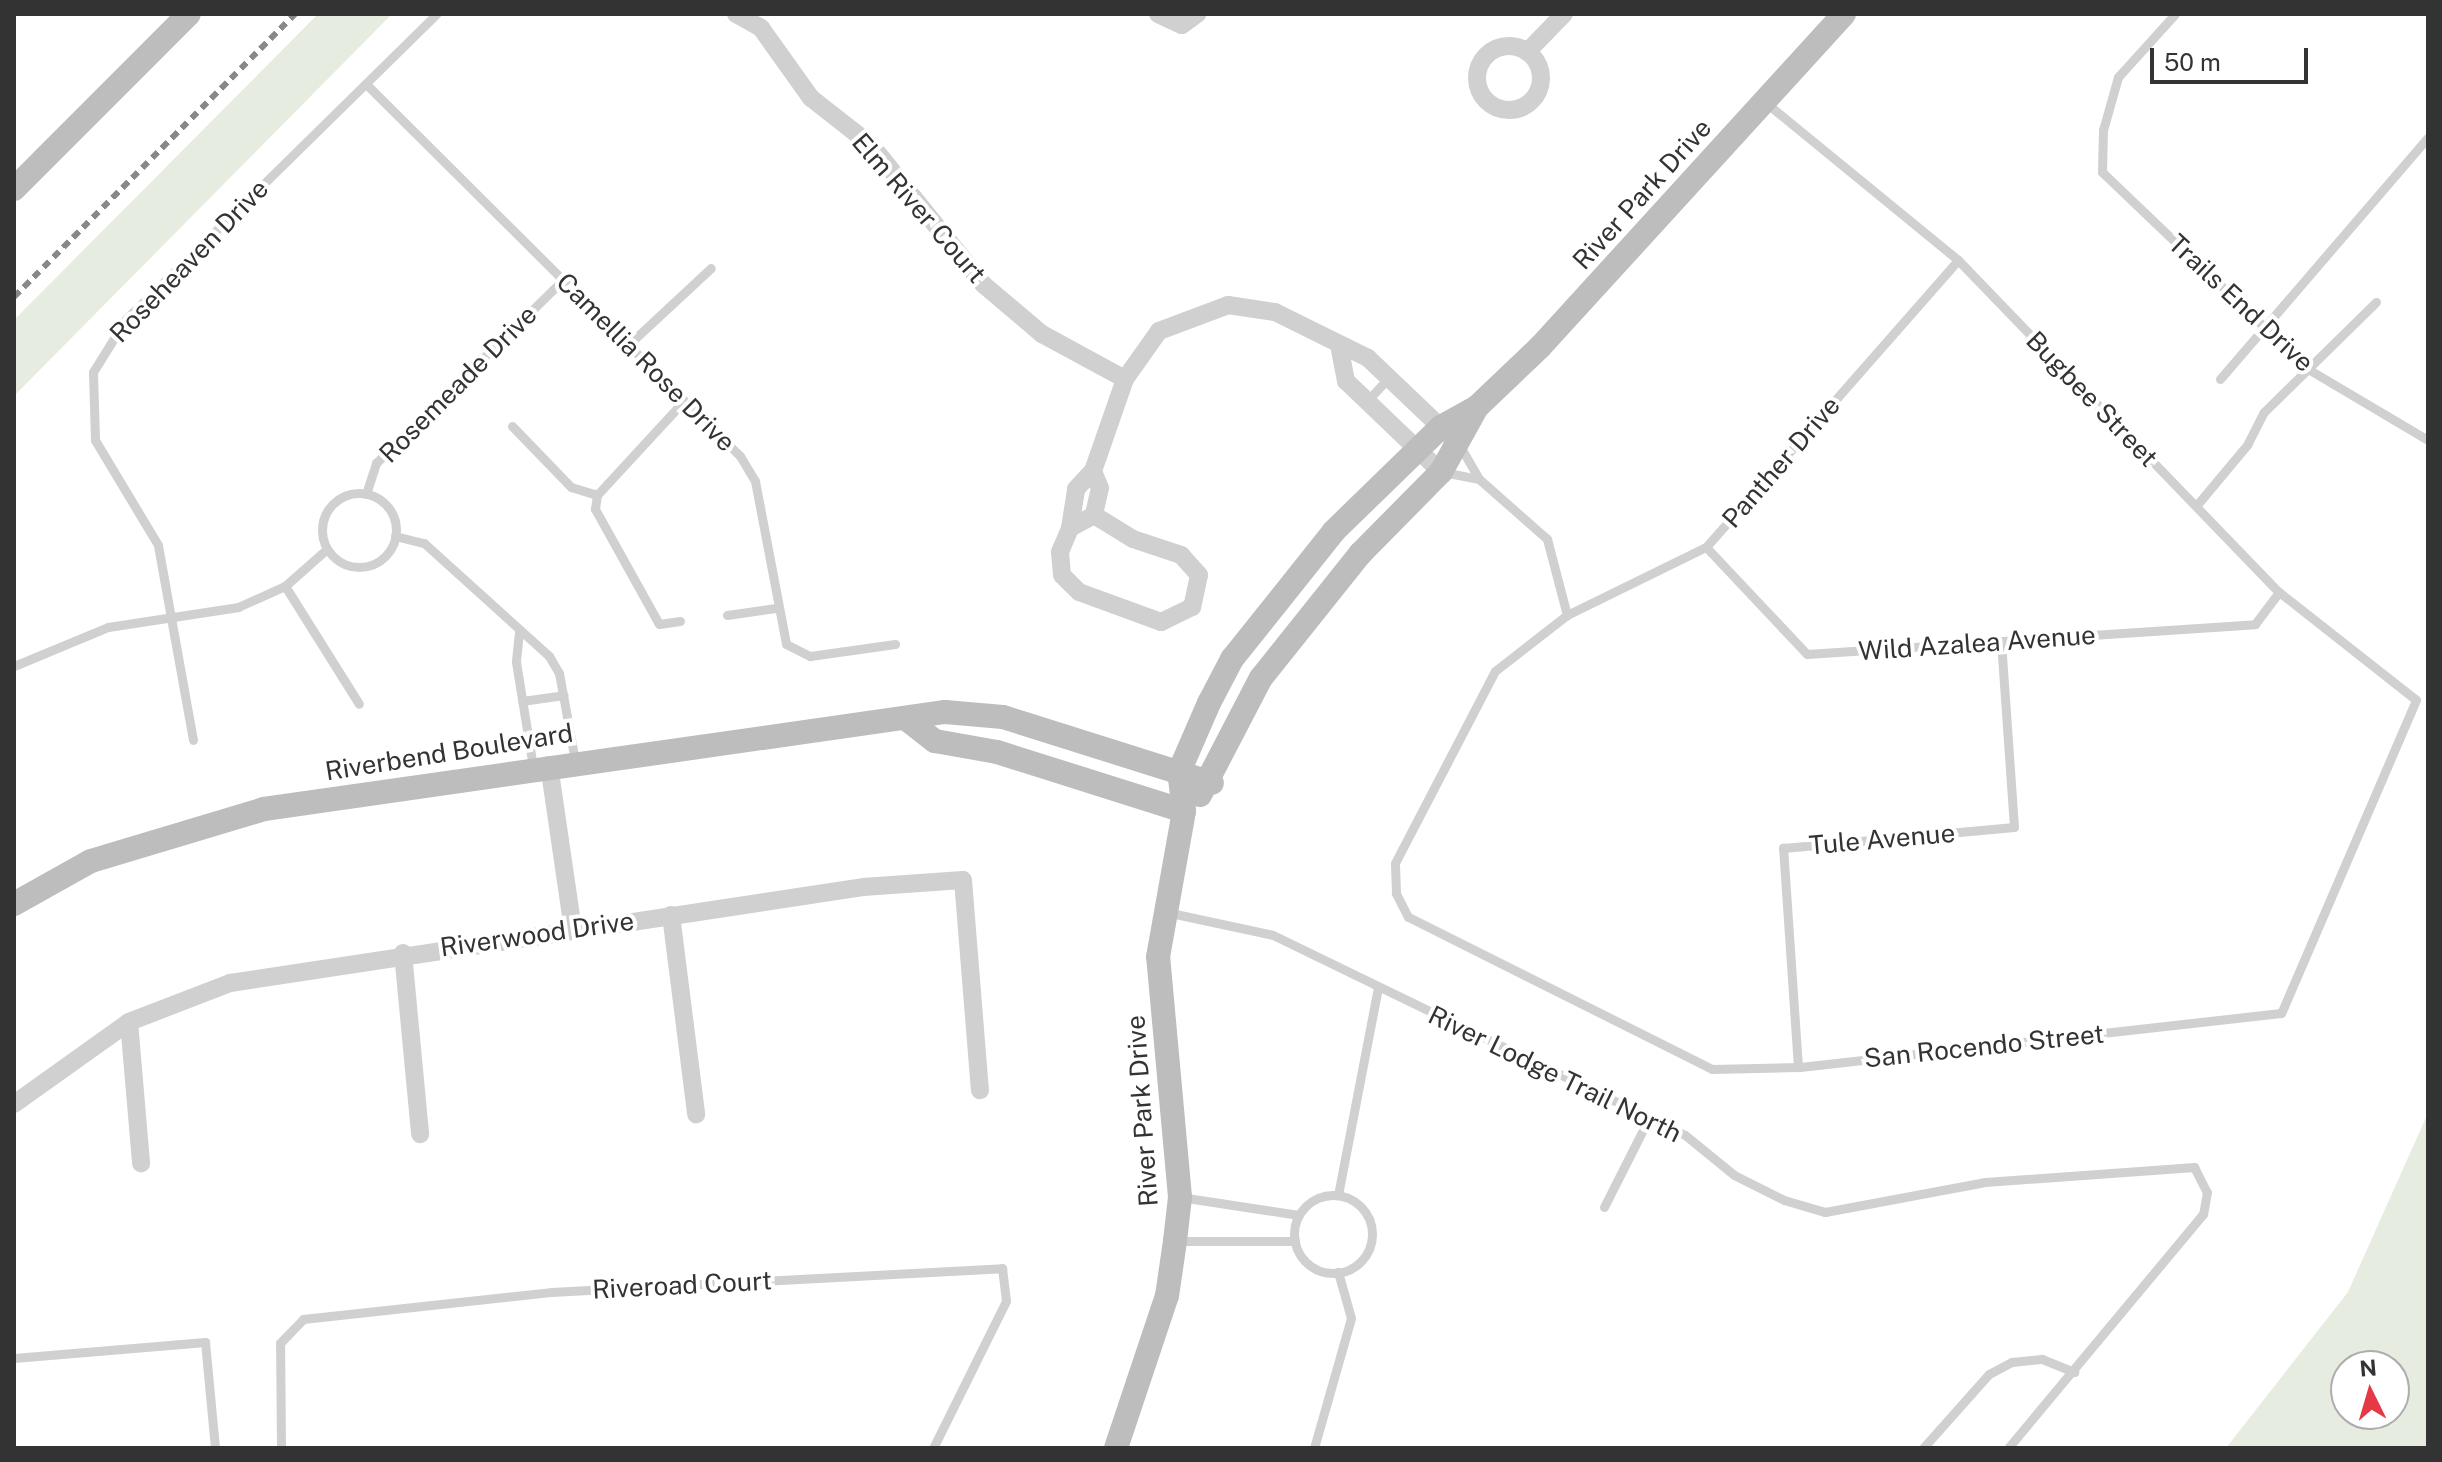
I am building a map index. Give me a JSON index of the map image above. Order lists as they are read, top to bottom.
{
  "streets": {
    "street": [
      "River Park Drive",
      "Elm River Court",
      "Riverbend Boulevard",
      "Riverwood Drive"
    ],
    "lane": [
      "Roseheaven Drive",
      "Trails End Drive",
      "Camellia Rose Drive",
      "Rosemeade Drive",
      "Bugbee Street",
      "Panther Drive",
      "Wild Azalea Avenue",
      "Tule Avenue",
      "San Rocendo Street",
      "River Lodge Trail North",
      "Riveroad Court"
    ]
  },
  "crossings": [
    ["River Park Drive", "Bugbee Street"],
    ["River Park Drive", "Riverbend Boulevard"],
    ["River Park Drive", "River Lodge Trail North"],
    ["Roseheaven Drive", "Camellia Rose Drive"],
    ["Camellia Rose Drive", "Rosemeade Drive"],
    ["Bugbee Street", "Panther Drive"],
    ["Bugbee Street", "Wild Azalea Avenue"],
    ["Bugbee Street", "San Rocendo Street"],
    ["Panther Drive", "Wild Azalea Avenue"],
    ["Panther Drive", "San Rocendo Street"],
    ["Wild Azalea Avenue", "Tule Avenue"],
    ["Tule Avenue", "San Rocendo Street"]
  ],
  "scale_bar": "50 m",
  "north": "top"
}
